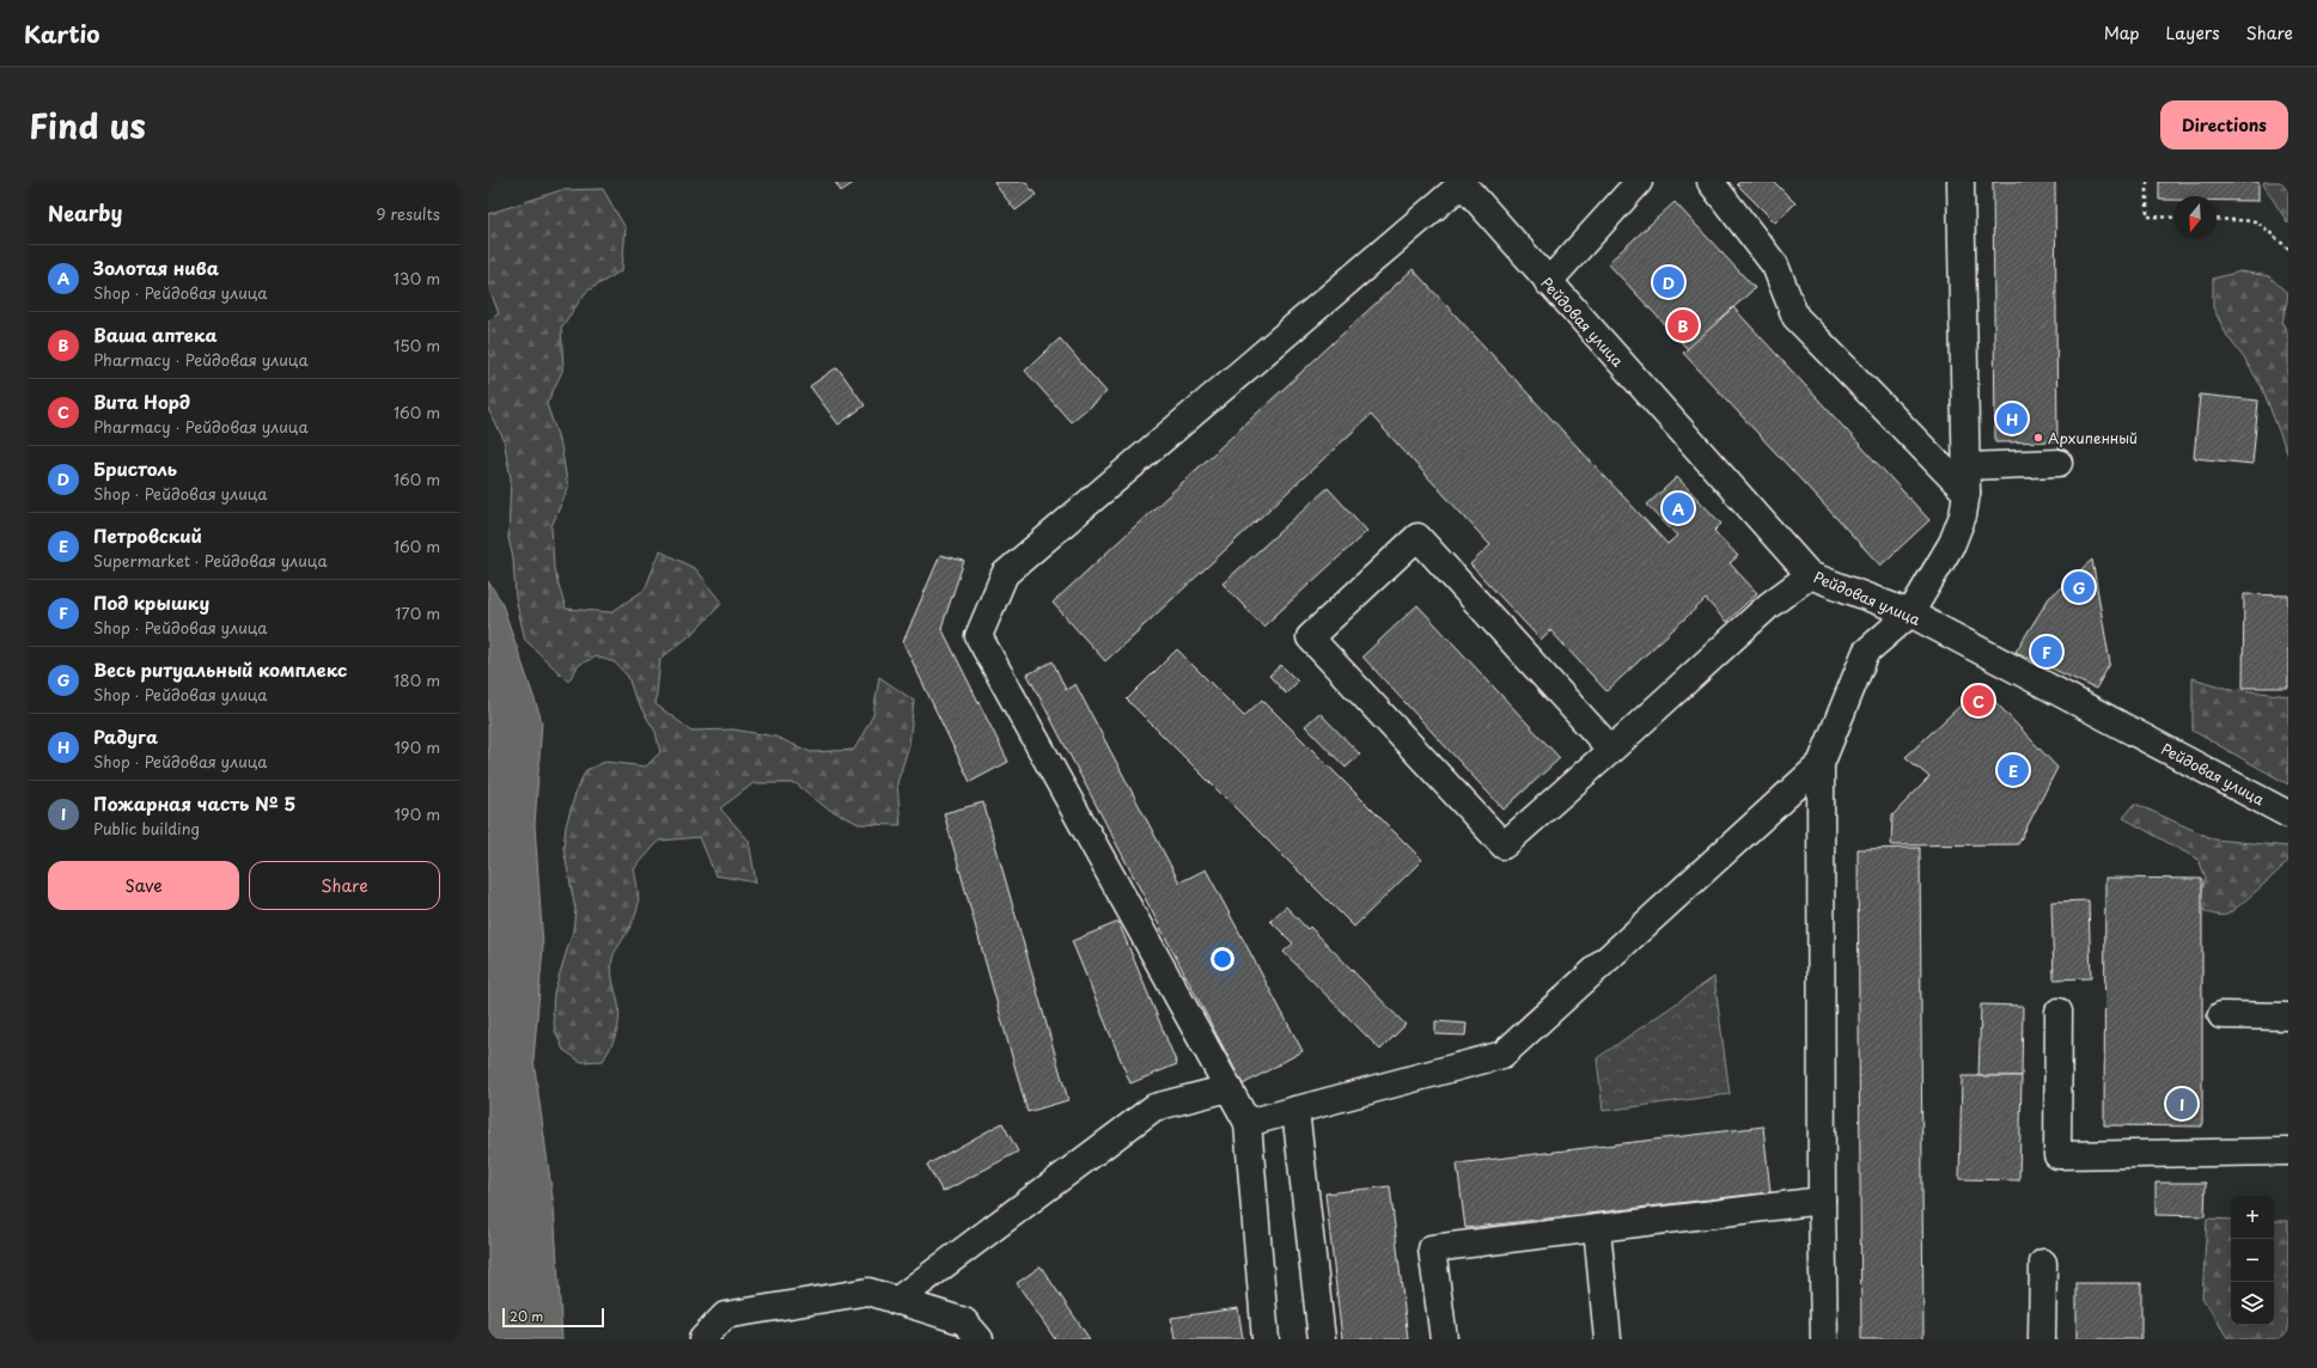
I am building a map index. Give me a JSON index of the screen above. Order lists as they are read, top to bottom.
{
  "streets": {
    "street": ["Рейдовая улица"]
  },
  "places": ["Архипенный"],
  "scale_bar": "20 m",
  "north": "bottom",
  "page": {
    "header": "Kartio",
    "nav": ["Map", "Layers", "Share"],
    "title": "Find us",
    "buttons": [
      "Directions",
      ["Save", "Share"]
    ],
    "heading": ["Nearby", "9 results"],
    "list": [
      {
        "mark": "A",
        "name": "Золотая нива",
        "note": "Shop · Рейдовая улица",
        "value": "130 m"
      },
      {
        "mark": "B",
        "name": "Ваша аптека",
        "note": "Pharmacy · Рейдовая улица",
        "value": "150 m"
      },
      {
        "mark": "C",
        "name": "Вита Норд",
        "note": "Pharmacy · Рейдовая улица",
        "value": "160 m"
      },
      {
        "mark": "D",
        "name": "Бристоль",
        "note": "Shop · Рейдовая улица",
        "value": "160 m"
      },
      {
        "mark": "E",
        "name": "Петровский",
        "note": "Supermarket · Рейдовая улица",
        "value": "160 m"
      },
      {
        "mark": "F",
        "name": "Под крышку",
        "note": "Shop · Рейдовая улица",
        "value": "170 m"
      },
      {
        "mark": "G",
        "name": "Весь ритуальный комплекс",
        "note": "Shop · Рейдовая улица",
        "value": "180 m"
      },
      {
        "mark": "H",
        "name": "Радуга",
        "note": "Shop · Рейдовая улица",
        "value": "190 m"
      },
      {
        "mark": "I",
        "name": "Пожарная часть № 5",
        "note": "Public building",
        "value": "190 m"
      }
    ],
    "pins": [
      "D",
      "B",
      "H",
      "A",
      "G",
      "F",
      "C",
      "E",
      "I"
    ],
    "map_buttons": ["+", "−"],
    "scale": "20 m"
  }
}
